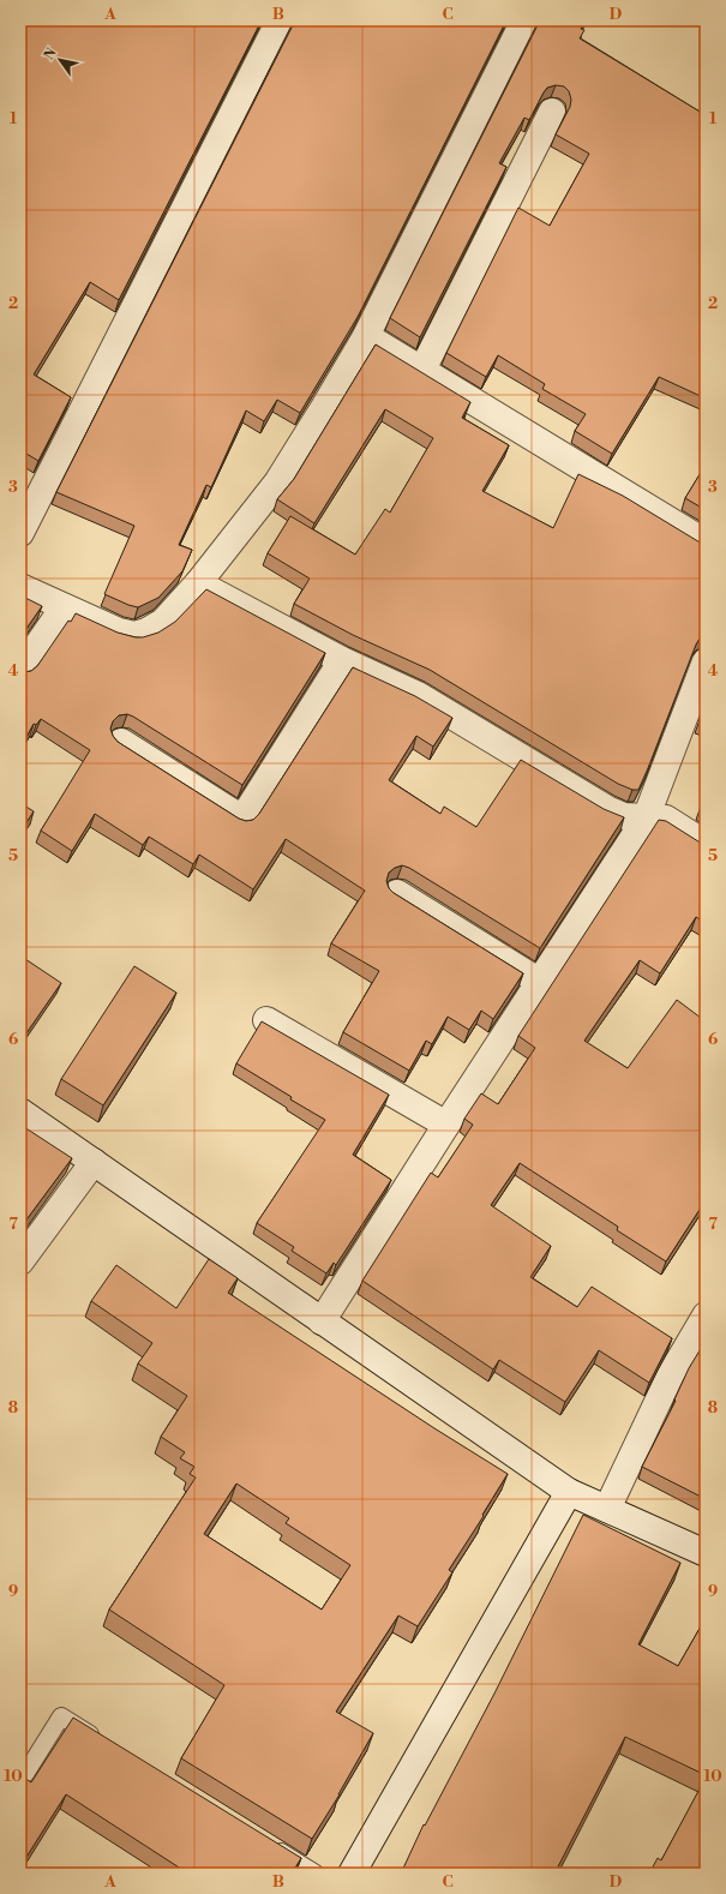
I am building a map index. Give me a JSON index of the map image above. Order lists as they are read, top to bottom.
{
  "north": "top left",
  "grid": {
    "columns": [
      "A",
      "B",
      "C",
      "D"
    ],
    "rows": [
      "1",
      "2",
      "3",
      "4",
      "5",
      "6",
      "7",
      "8",
      "9",
      "10"
    ]
  }
}
